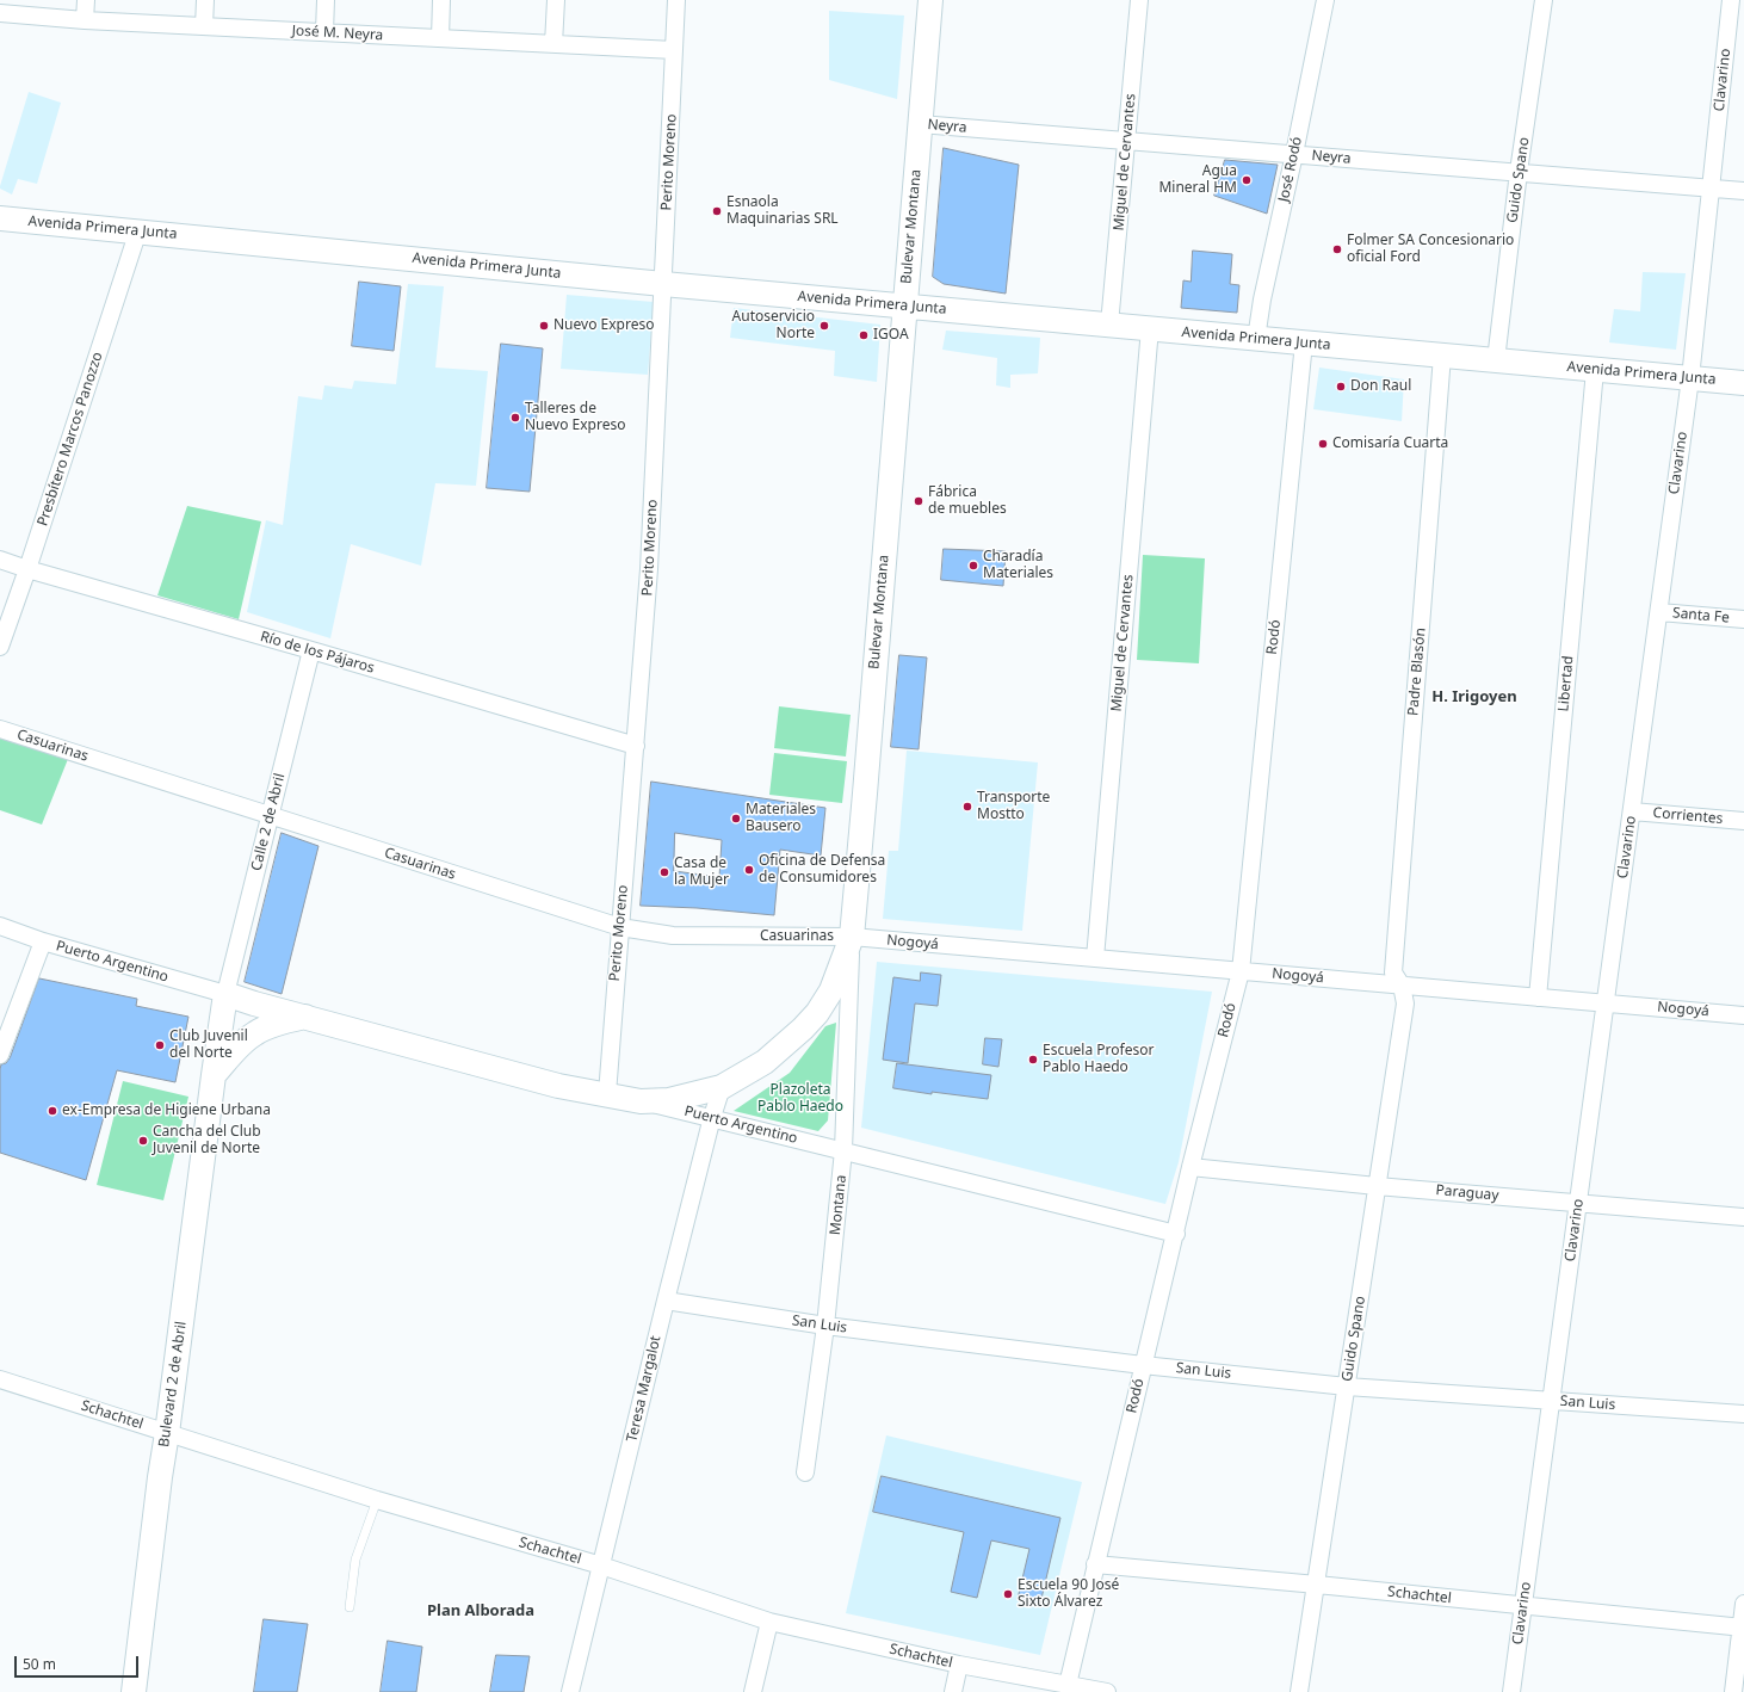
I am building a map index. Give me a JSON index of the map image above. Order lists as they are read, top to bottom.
{
  "streets": {
    "main road": [
      "Bulevar Montana",
      "Avenida Primera Junta",
      "Puerto Argentino",
      "Bulevard 2 de Abril"
    ],
    "street": [
      "José M. Neyra",
      "Clavarino",
      "Neyra",
      "Perito Moreno",
      "Miguel de Cervantes",
      "José Rodó",
      "Guido Spano",
      "Presbítero Marcos Panozzo",
      "Santa Fe",
      "Rodó",
      "Río de los Pájaros",
      "Padre Blasón",
      "Libertad",
      "Casuarinas",
      "Corrientes",
      "Calle 2 de Abril",
      "Nogoyá",
      "Paraguay",
      "Montana",
      "San Luis",
      "Teresa Margalot",
      "Schachtel"
    ]
  },
  "crossings": [
    ["José M. Neyra", "Perito Moreno"],
    ["Clavarino", "Neyra"],
    ["Clavarino", "Avenida Primera Junta"],
    ["Clavarino", "Santa Fe"],
    ["Clavarino", "Corrientes"],
    ["Clavarino", "Nogoyá"],
    ["Clavarino", "Paraguay"],
    ["Clavarino", "San Luis"],
    ["Clavarino", "Schachtel"],
    ["Neyra", "Miguel de Cervantes"],
    ["Neyra", "José Rodó"],
    ["Neyra", "Guido Spano"],
    ["Neyra", "Bulevar Montana"],
    ["Perito Moreno", "Avenida Primera Junta"],
    ["Perito Moreno", "Río de los Pájaros"],
    ["Perito Moreno", "Casuarinas"],
    ["Perito Moreno", "Puerto Argentino"],
    ["Miguel de Cervantes", "Avenida Primera Junta"],
    ["Miguel de Cervantes", "Nogoyá"],
    ["José Rodó", "Avenida Primera Junta"],
    ["Guido Spano", "Avenida Primera Junta"],
    ["Guido Spano", "Padre Blasón"],
    ["Guido Spano", "Nogoyá"],
    ["Guido Spano", "Paraguay"],
    ["Guido Spano", "San Luis"],
    ["Guido Spano", "Schachtel"],
    ["Bulevar Montana", "Avenida Primera Junta"],
    ["Bulevar Montana", "Casuarinas"],
    ["Bulevar Montana", "Nogoyá"],
    ["Bulevar Montana", "Puerto Argentino"],
    ["Bulevar Montana", "Montana"],
    ["Bulevar Montana", "Teresa Margalot"],
    ["Avenida Primera Junta", "Presbítero Marcos Panozzo"],
    ["Avenida Primera Junta", "Rodó"],
    ["Avenida Primera Junta", "Padre Blasón"],
    ["Avenida Primera Junta", "Libertad"],
    ["Presbítero Marcos Panozzo", "Río de los Pájaros"],
    ["Rodó", "Nogoyá"],
    ["Rodó", "Puerto Argentino"],
    ["Rodó", "Paraguay"],
    ["Rodó", "San Luis"],
    ["Rodó", "Schachtel"],
    ["Río de los Pájaros", "Calle 2 de Abril"],
    ["Padre Blasón", "Nogoyá"],
    ["Libertad", "Nogoyá"],
    ["Casuarinas", "Calle 2 de Abril"],
    ["Casuarinas", "Nogoyá"],
    ["Casuarinas", "Montana"],
    ["Calle 2 de Abril", "Puerto Argentino"],
    ["Calle 2 de Abril", "Bulevard 2 de Abril"],
    ["Nogoyá", "Montana"],
    ["Puerto Argentino", "Montana"],
    ["Puerto Argentino", "Bulevard 2 de Abril"],
    ["Puerto Argentino", "Teresa Margalot"],
    ["Montana", "San Luis"],
    ["San Luis", "Teresa Margalot"],
    ["Bulevard 2 de Abril", "Schachtel"],
    ["Teresa Margalot", "Schachtel"]
  ],
  "districts": ["H. Irigoyen", "Plan Alborada"],
  "parks": ["Plazoleta Pablo Haedo"],
  "places": [
    "Agua Mineral HM",
    "Esnaola Maquinarias SRL",
    "Folmer SA Concesionario oficial Ford",
    "Nuevo Expreso",
    "Autoservicio Norte",
    "IGOA",
    "Don Raul",
    "Talleres de Nuevo Expreso",
    "Comisaría Cuarta",
    "Fábrica de muebles",
    "Charadía Materiales",
    "Transporte Mostto",
    "Materiales Bausero",
    "Oficina de Defensa de Consumidores",
    "Casa de la Mujer",
    "Club Juvenil del Norte",
    "Escuela Profesor Pablo Haedo",
    "ex-Empresa de Higiene Urbana",
    "Cancha del Club Juvenil de Norte",
    "Escuela 90 José Sixto Álvarez"
  ],
  "scale_bar": "50 m"
}
